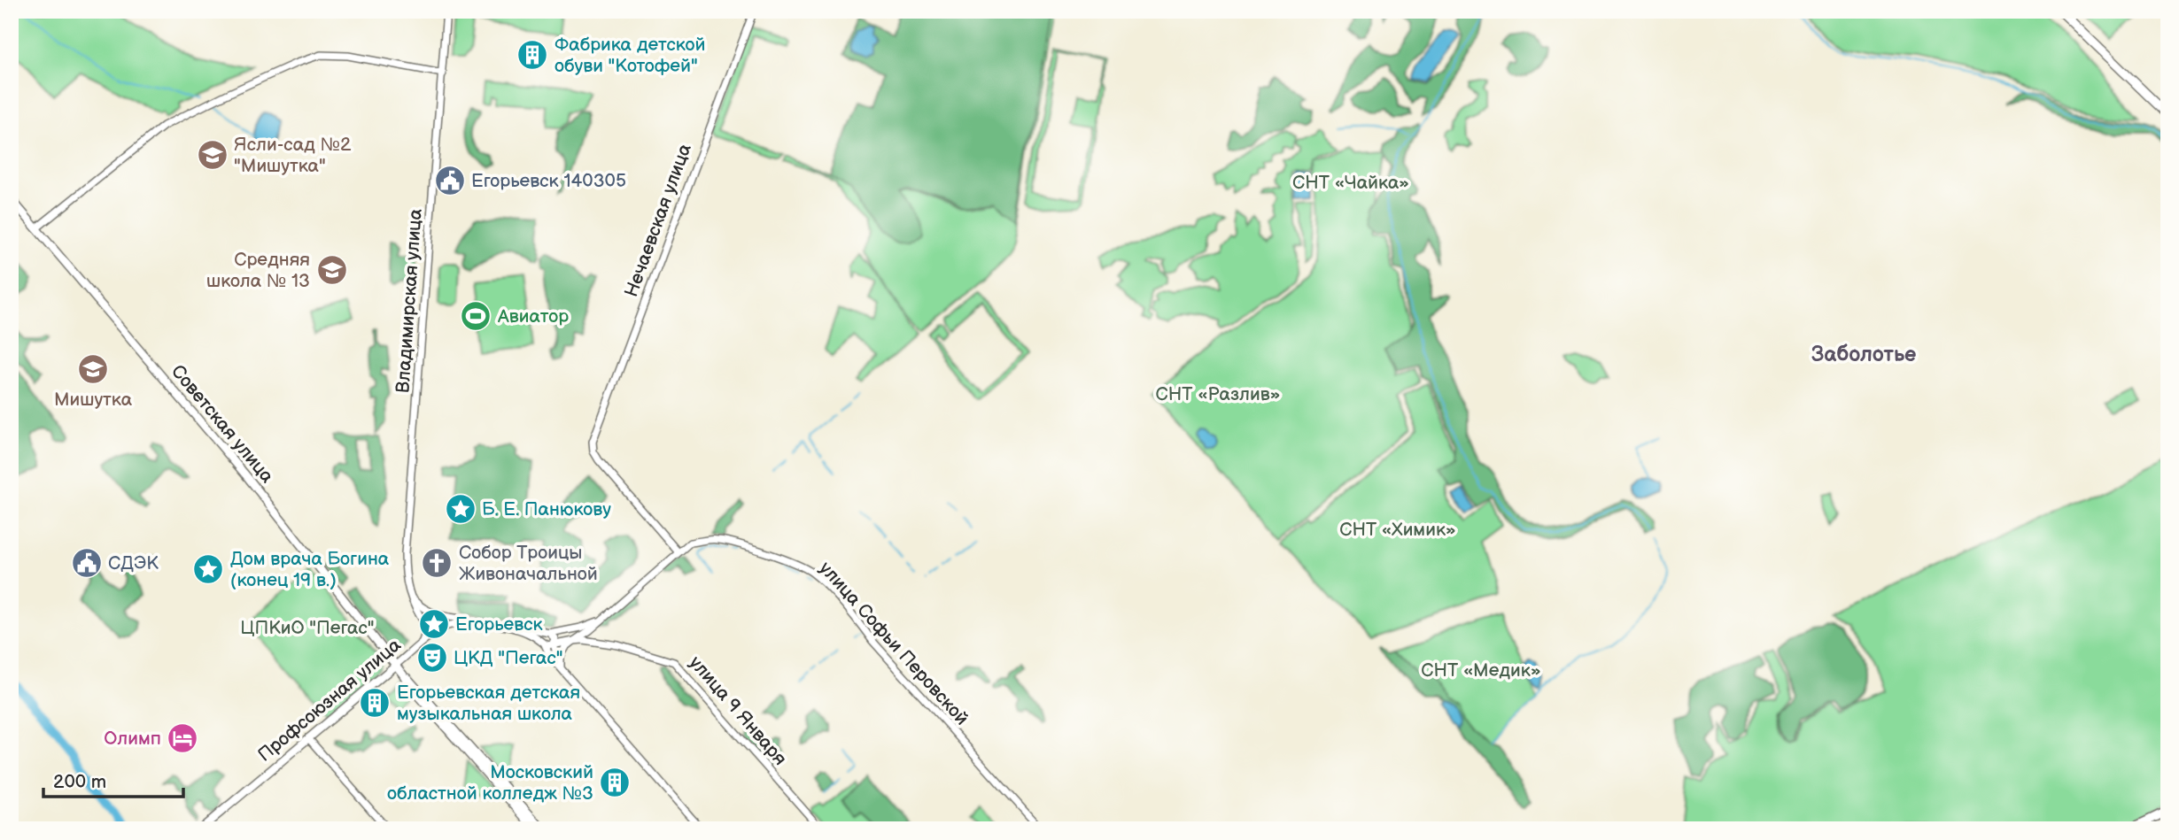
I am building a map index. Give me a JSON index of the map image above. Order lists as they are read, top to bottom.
{
  "streets": {
    "main road": ["Советская улица", "Профсоюзная улица"],
    "street": [
      "Нечаевская улица",
      "Владимирская улица",
      "улица Софьи Перовской",
      "улица 9 Января"
    ]
  },
  "crossings": [
    ["Нечаевская улица", "улица Софьи Перовской"],
    ["Владимирская улица", "Профсоюзная улица"],
    ["Советская улица", "Профсоюзная улица"]
  ],
  "districts": ["Заболотье"],
  "parks": [
    "СНТ «Чайка»",
    "СНТ «Разлив»",
    "СНТ «Химик»",
    "ЦПКиО \"Пегас\"",
    "СНТ «Медик»"
  ],
  "places": {
    "building": ["Фабрика детской обуви \"Котофей\"", "Егорьевская детская музыкальная школа", "Московский областной колледж №3"],
    "school or university": ["Ясли-сад №2 \"Мишутка\"", "Средняя школа № 13", "Мишутка"],
    "public building": ["Егорьевск 140305", "СДЭК"],
    "sports": ["Авиатор"],
    "place": ["Б. Е. Панюкову", "Дом врача Богина (конец 19 в.)", "Егорьевск"],
    "church": ["Собор Троицы Живоначальной"],
    "theatre": ["ЦКД \"Пегас\""],
    "hotel": ["Олимп"]
  },
  "scale_bar": "200 m"
}
